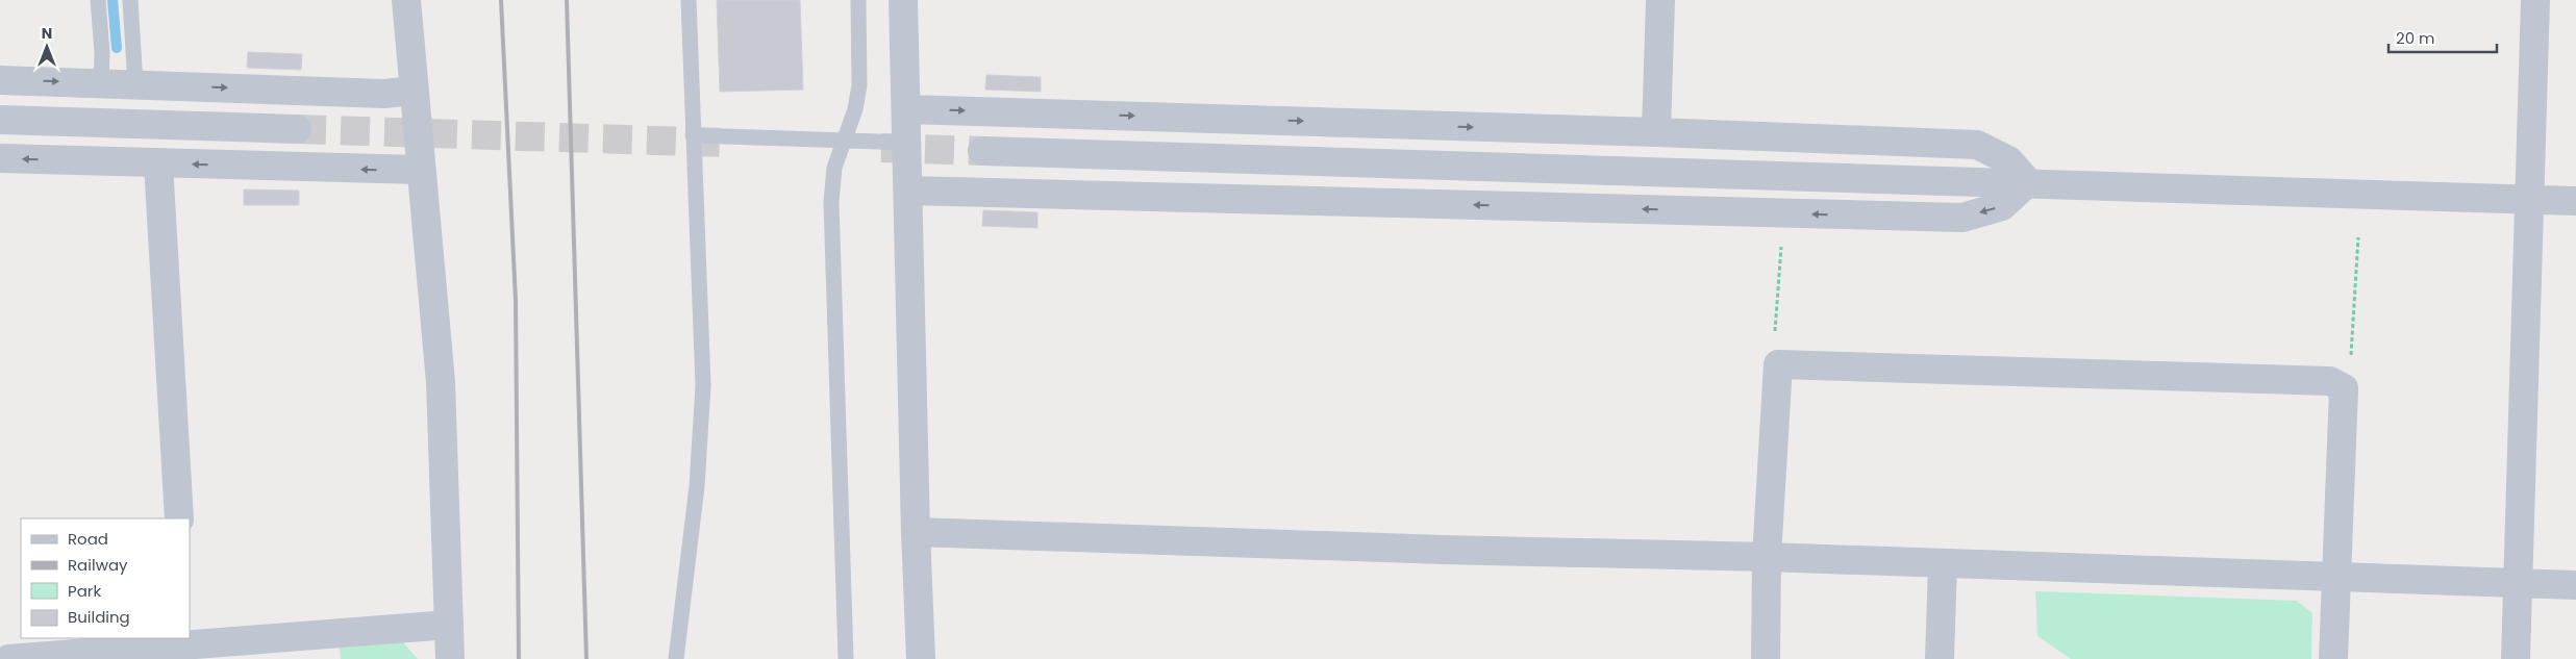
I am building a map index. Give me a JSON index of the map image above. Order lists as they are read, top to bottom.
{
  "legend": [
    "Road",
    "Railway",
    "Park",
    "Building"
  ],
  "scale_bar": "20 m",
  "north": "top"
}
